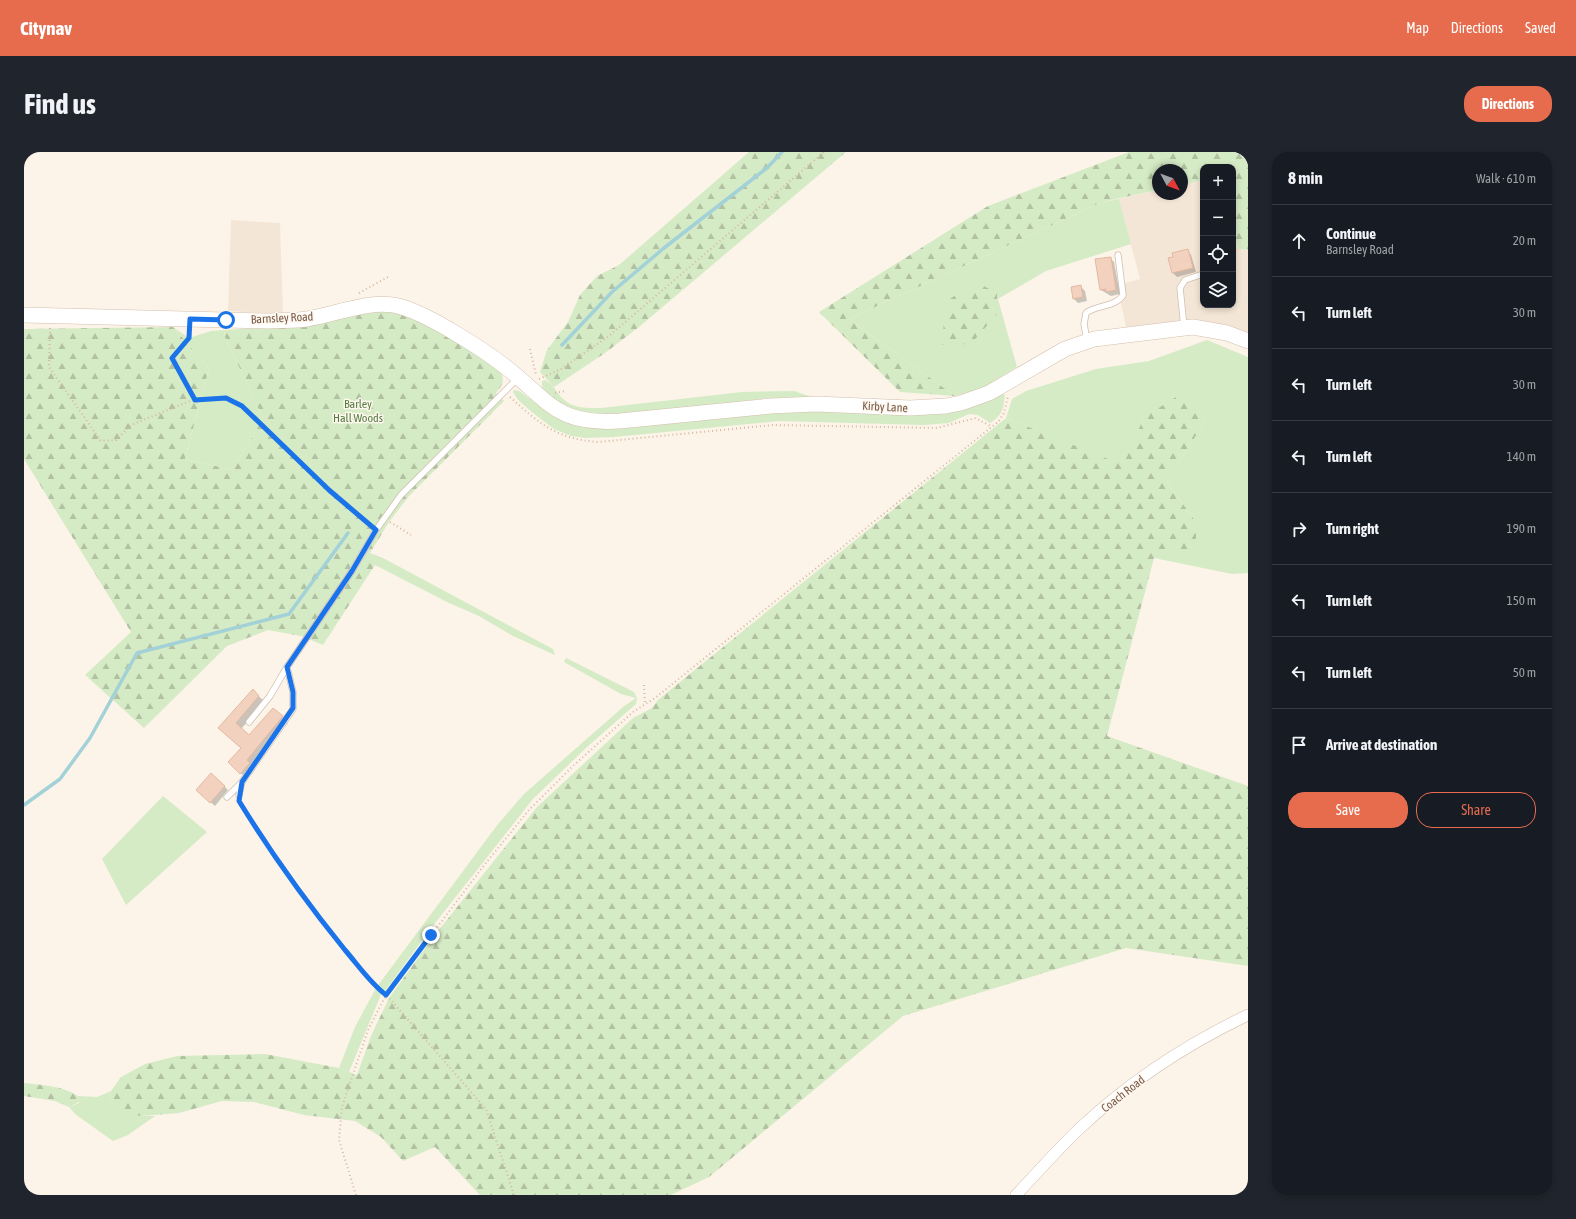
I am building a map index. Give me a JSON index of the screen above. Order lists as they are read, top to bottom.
{
  "streets": {
    "main road": ["Barnsley Road", "Kirby Lane"],
    "street": ["Coach Road"]
  },
  "crossings": [
    ["Barnsley Road", "Kirby Lane"]
  ],
  "parks": ["Barley Hall Woods"],
  "north": "bottom right",
  "page": {
    "header": "Citynav",
    "nav": ["Map", "Directions", "Saved"],
    "buttons": [
      "Directions",
      ["Save", "Share"]
    ],
    "title": "Find us",
    "heading": ["8 min", "Walk · 610 m"],
    "map_buttons": ["+", "−"],
    "list": [
      ["Continue", "Barnsley Road", "20 m"],
      ["Turn left", "30 m"],
      ["Turn left", "30 m"],
      ["Turn left", "140 m"],
      ["Turn right", "190 m"],
      ["Turn left", "150 m"],
      ["Turn left", "50 m"],
      "Arrive at destination"
    ]
  }
}
